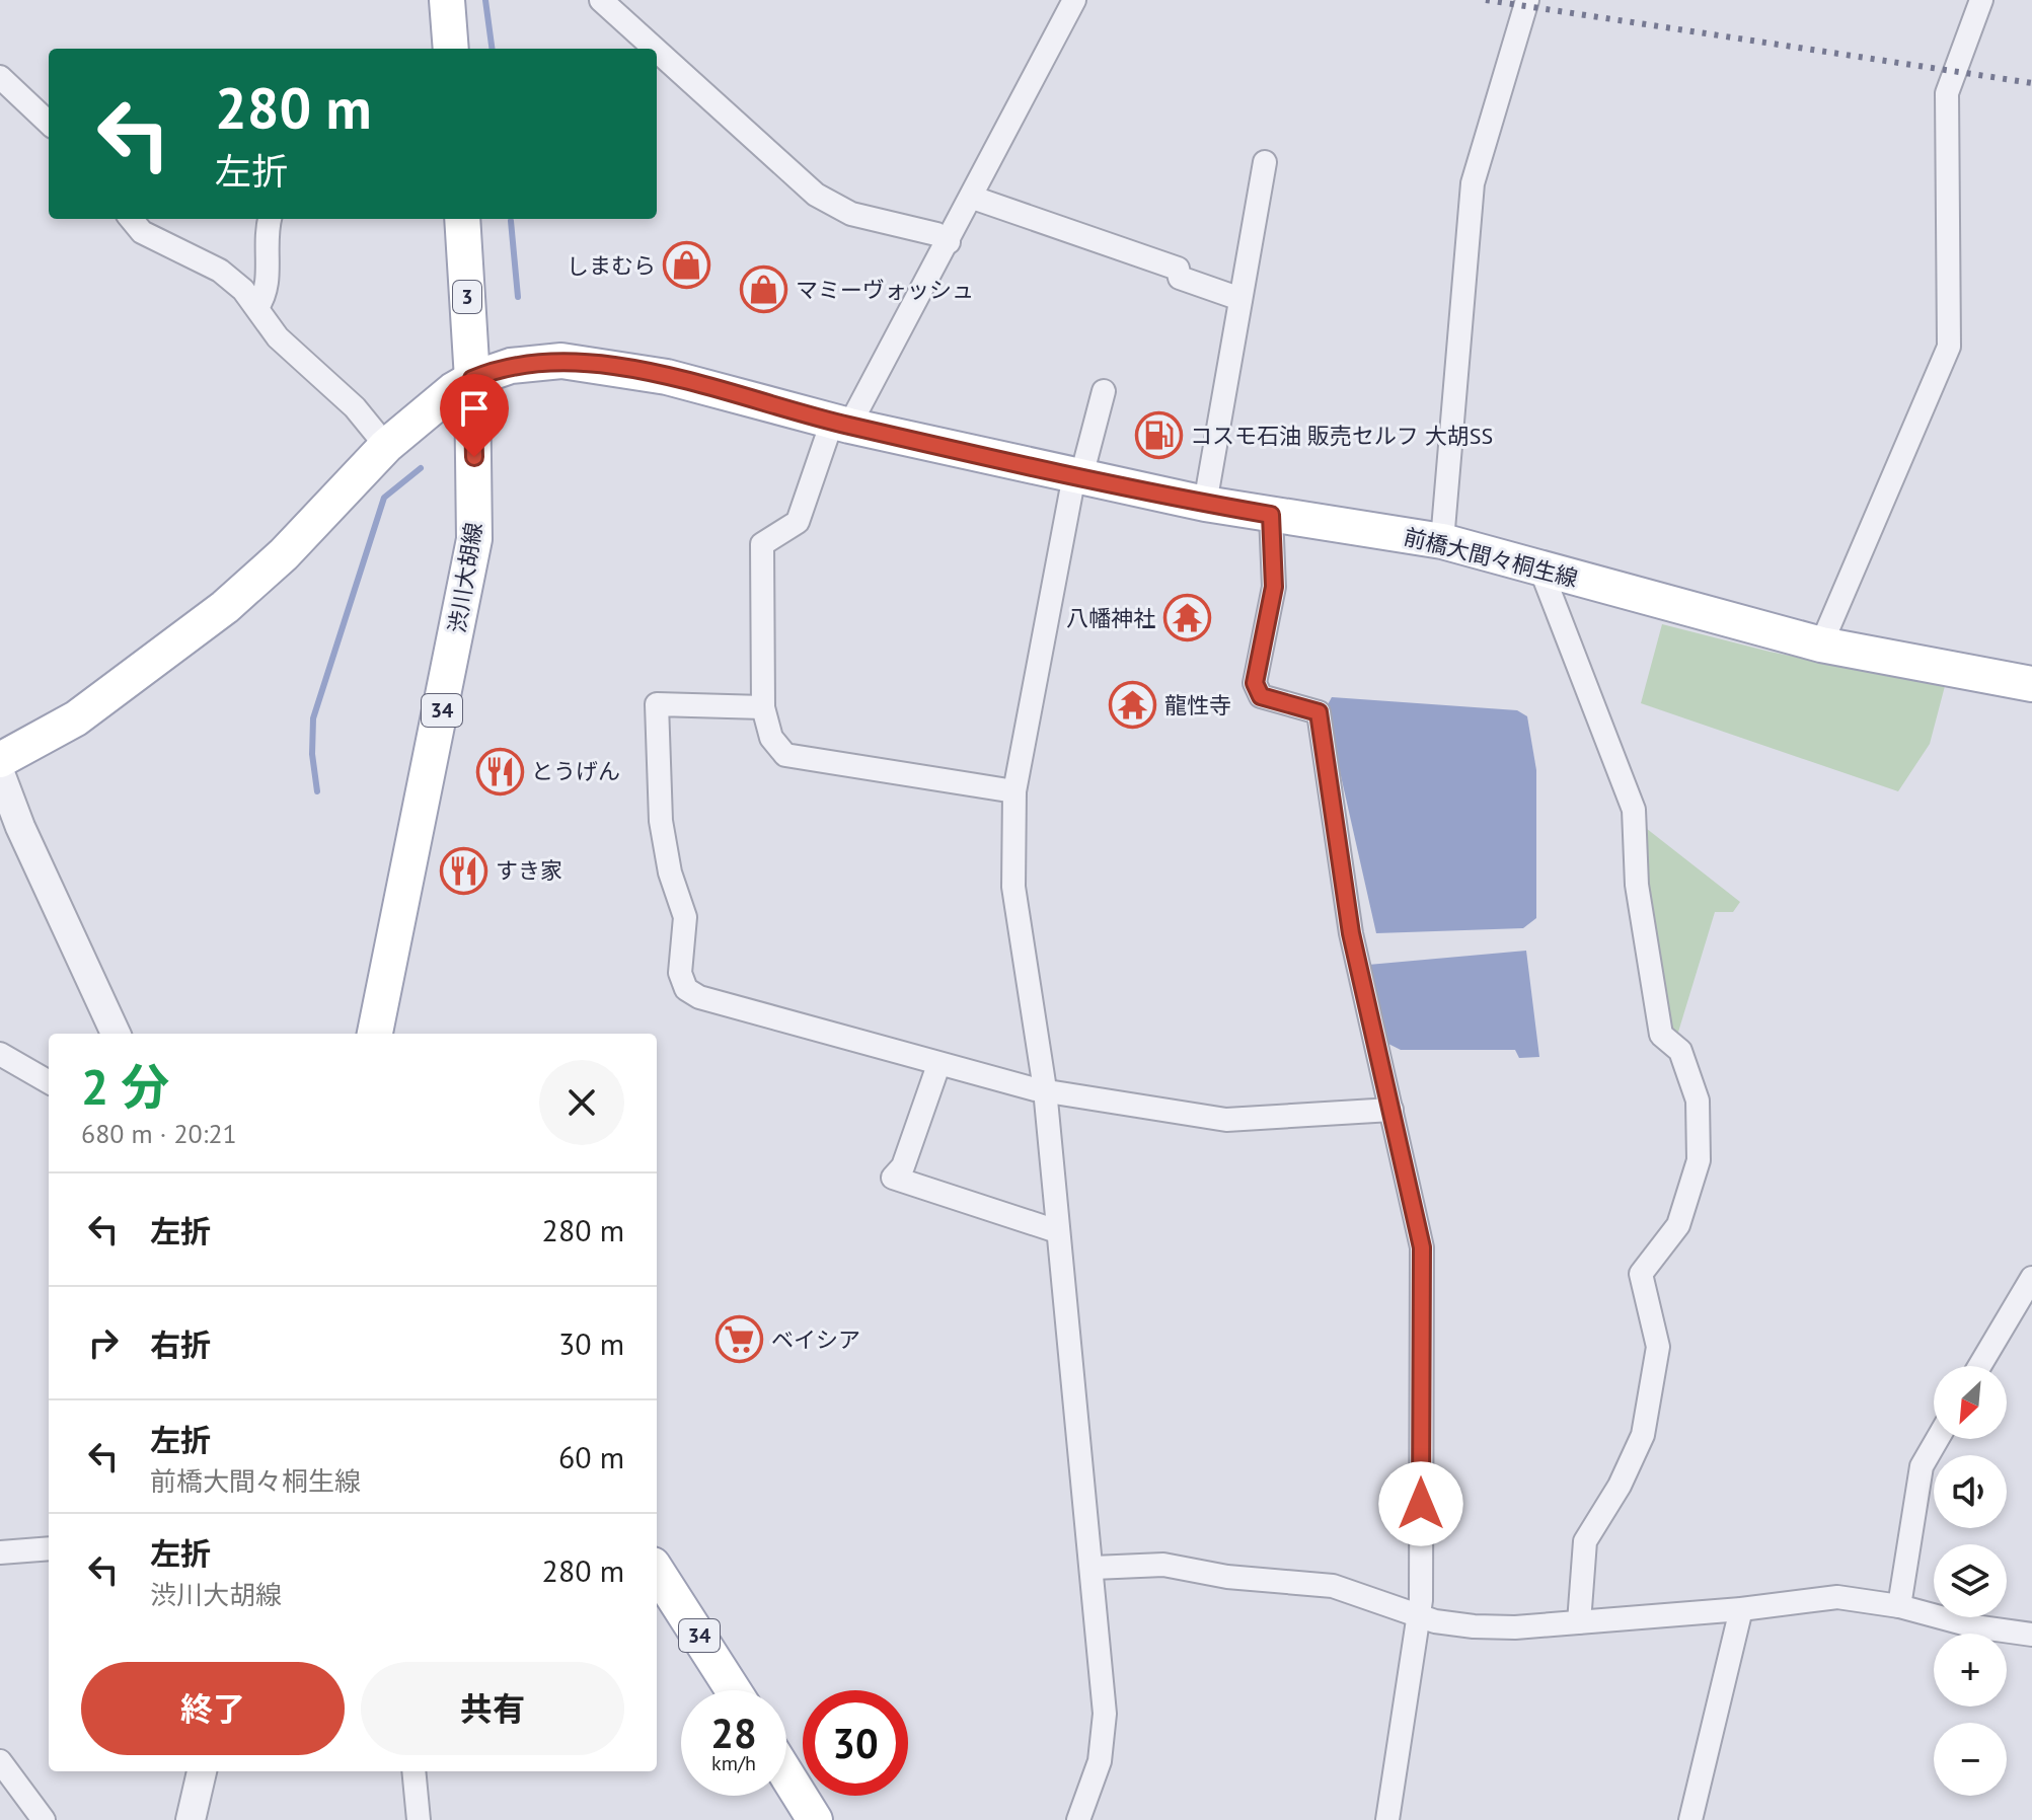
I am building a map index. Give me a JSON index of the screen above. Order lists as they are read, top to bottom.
{
  "streets": {
    "main road": [
      "3",
      "前橋大間々桐生線",
      "渋川大胡線",
      "34"
    ]
  },
  "crossings": [
    ["3", "前橋大間々桐生線"],
    ["3", "渋川大胡線"],
    ["前橋大間々桐生線", "渋川大胡線"]
  ],
  "places": {
    "shop": ["しまむら", "マミーヴォッシュ"],
    "fuel station": ["コスモ石油 販売セルフ 大胡SS"],
    "temple": ["八幡神社", "龍性寺"],
    "restaurant": ["とうげん", "すき家"],
    "supermarket": ["ベイシア"]
  },
  "north": "bottom left",
  "page": {
    "turn": ["280 m", "左折"],
    "heading": ["2 分", "680 m · 20:21"],
    "list": [
      {
        "name": "左折",
        "value": "280 m"
      },
      {
        "name": "右折",
        "value": "30 m"
      },
      {
        "name": "左折",
        "note": "前橋大間々桐生線",
        "value": "60 m"
      },
      {
        "name": "左折",
        "note": "渋川大胡線",
        "value": "280 m"
      }
    ],
    "map_buttons": ["+", "−"],
    "buttons": ["終了", "共有"],
    "speed": "28 km/h",
    "limit": "30"
  }
}
